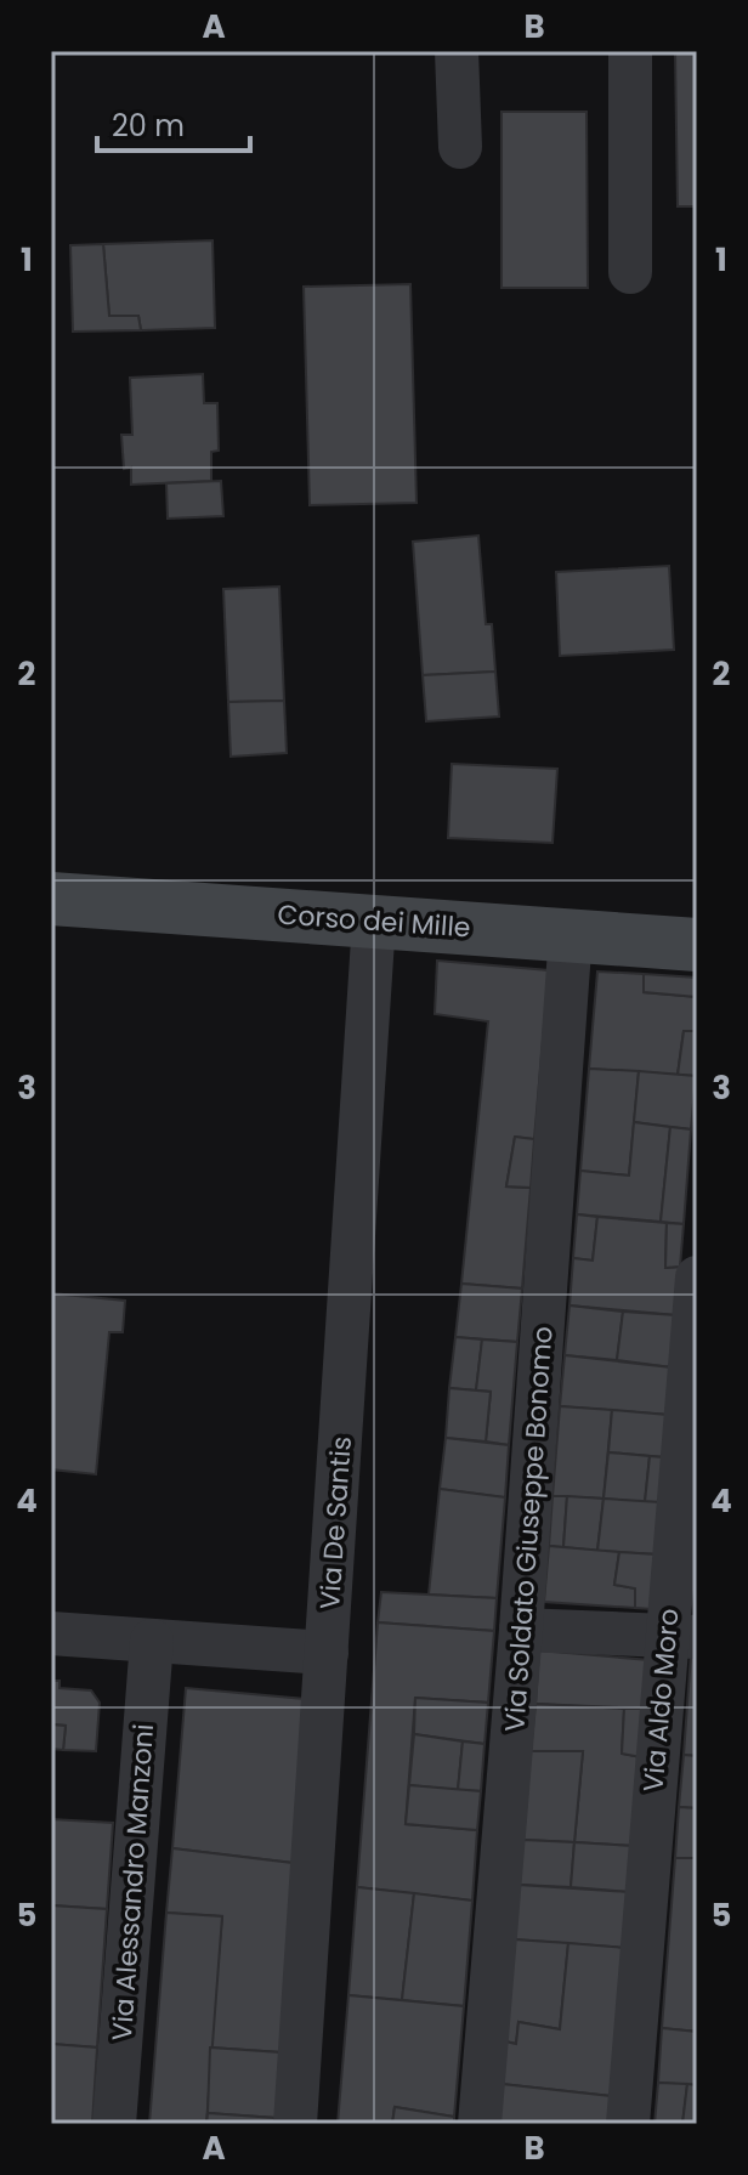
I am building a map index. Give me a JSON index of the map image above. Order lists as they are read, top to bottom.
{
  "streets": {
    "street": [
      "Corso dei Mille",
      "Via De Santis",
      "Via Soldato Giuseppe Bonomo",
      "Via Aldo Moro",
      "Via Alessandro Manzoni"
    ]
  },
  "crossings": [
    ["Corso dei Mille", "Via De Santis"],
    ["Corso dei Mille", "Via Soldato Giuseppe Bonomo"]
  ],
  "scale_bar": "20 m",
  "grid": {
    "columns": ["A", "B"],
    "rows": [
      "1",
      "2",
      "3",
      "4",
      "5"
    ]
  }
}
